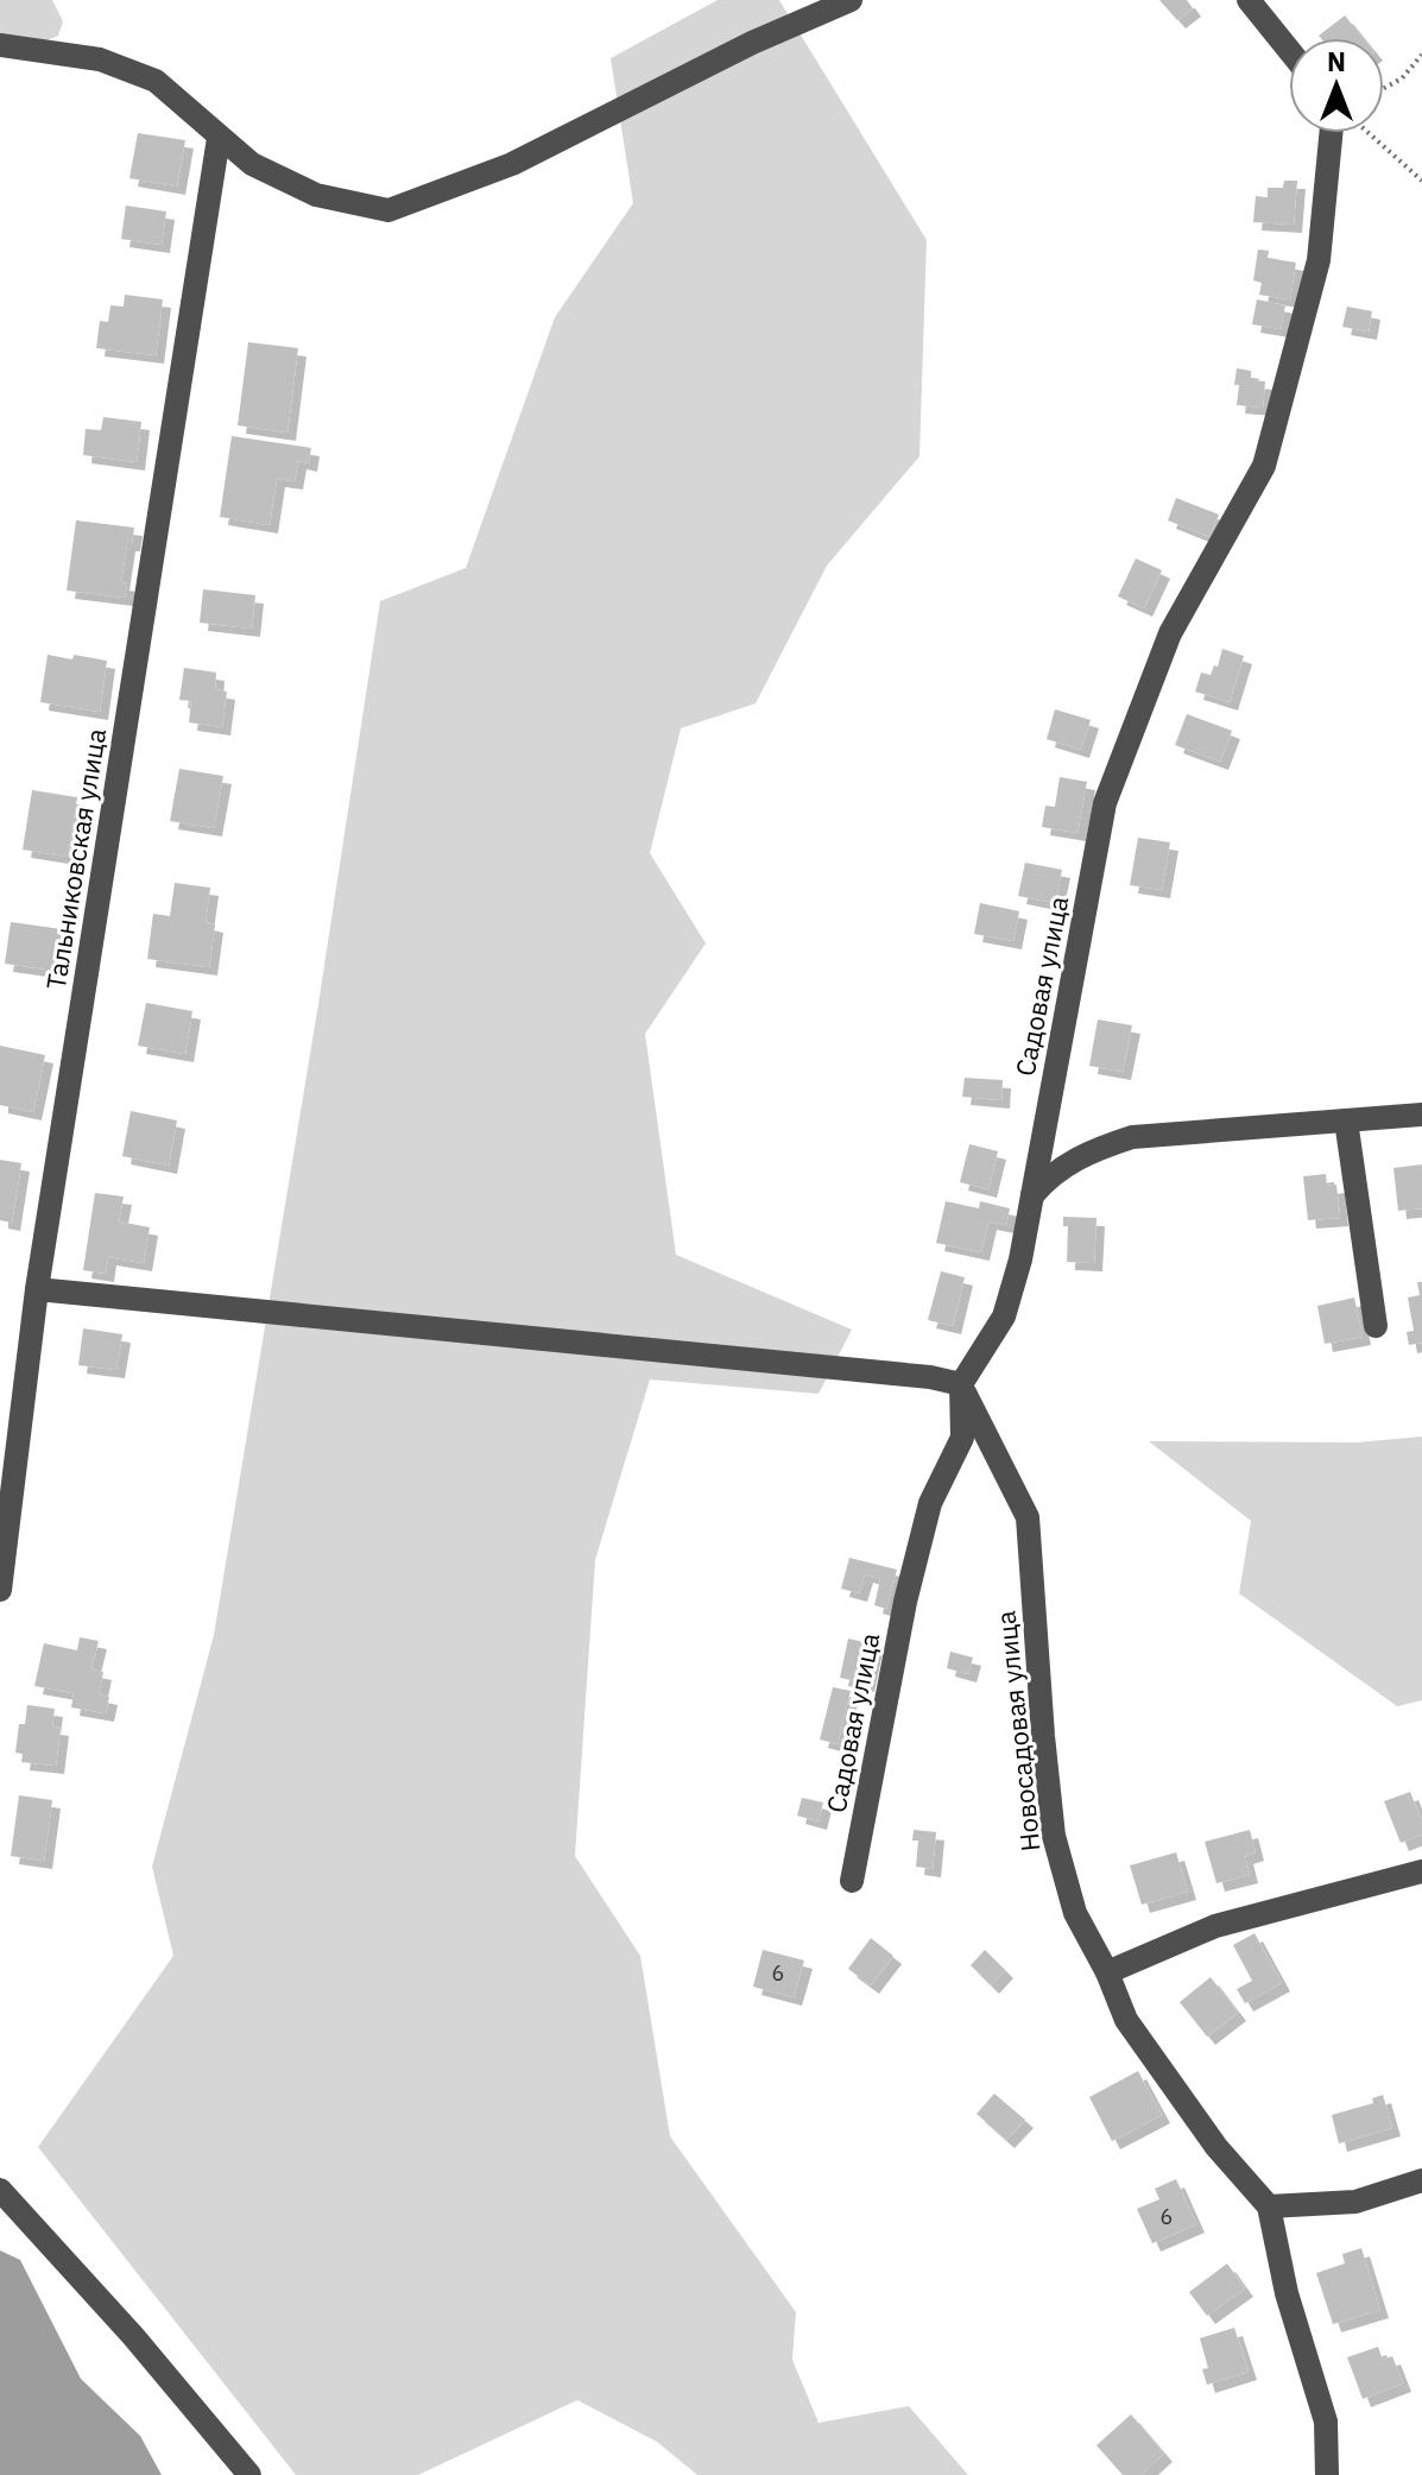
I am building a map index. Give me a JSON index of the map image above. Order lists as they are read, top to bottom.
{
  "streets": {
    "street": ["Тальниковская улица", "Садовая улица", "Новосадовая улица"]
  },
  "crossings": [
    ["Садовая улица", "Новосадовая улица"]
  ],
  "house_numbers": ["6", "6"],
  "north": "top"
}
